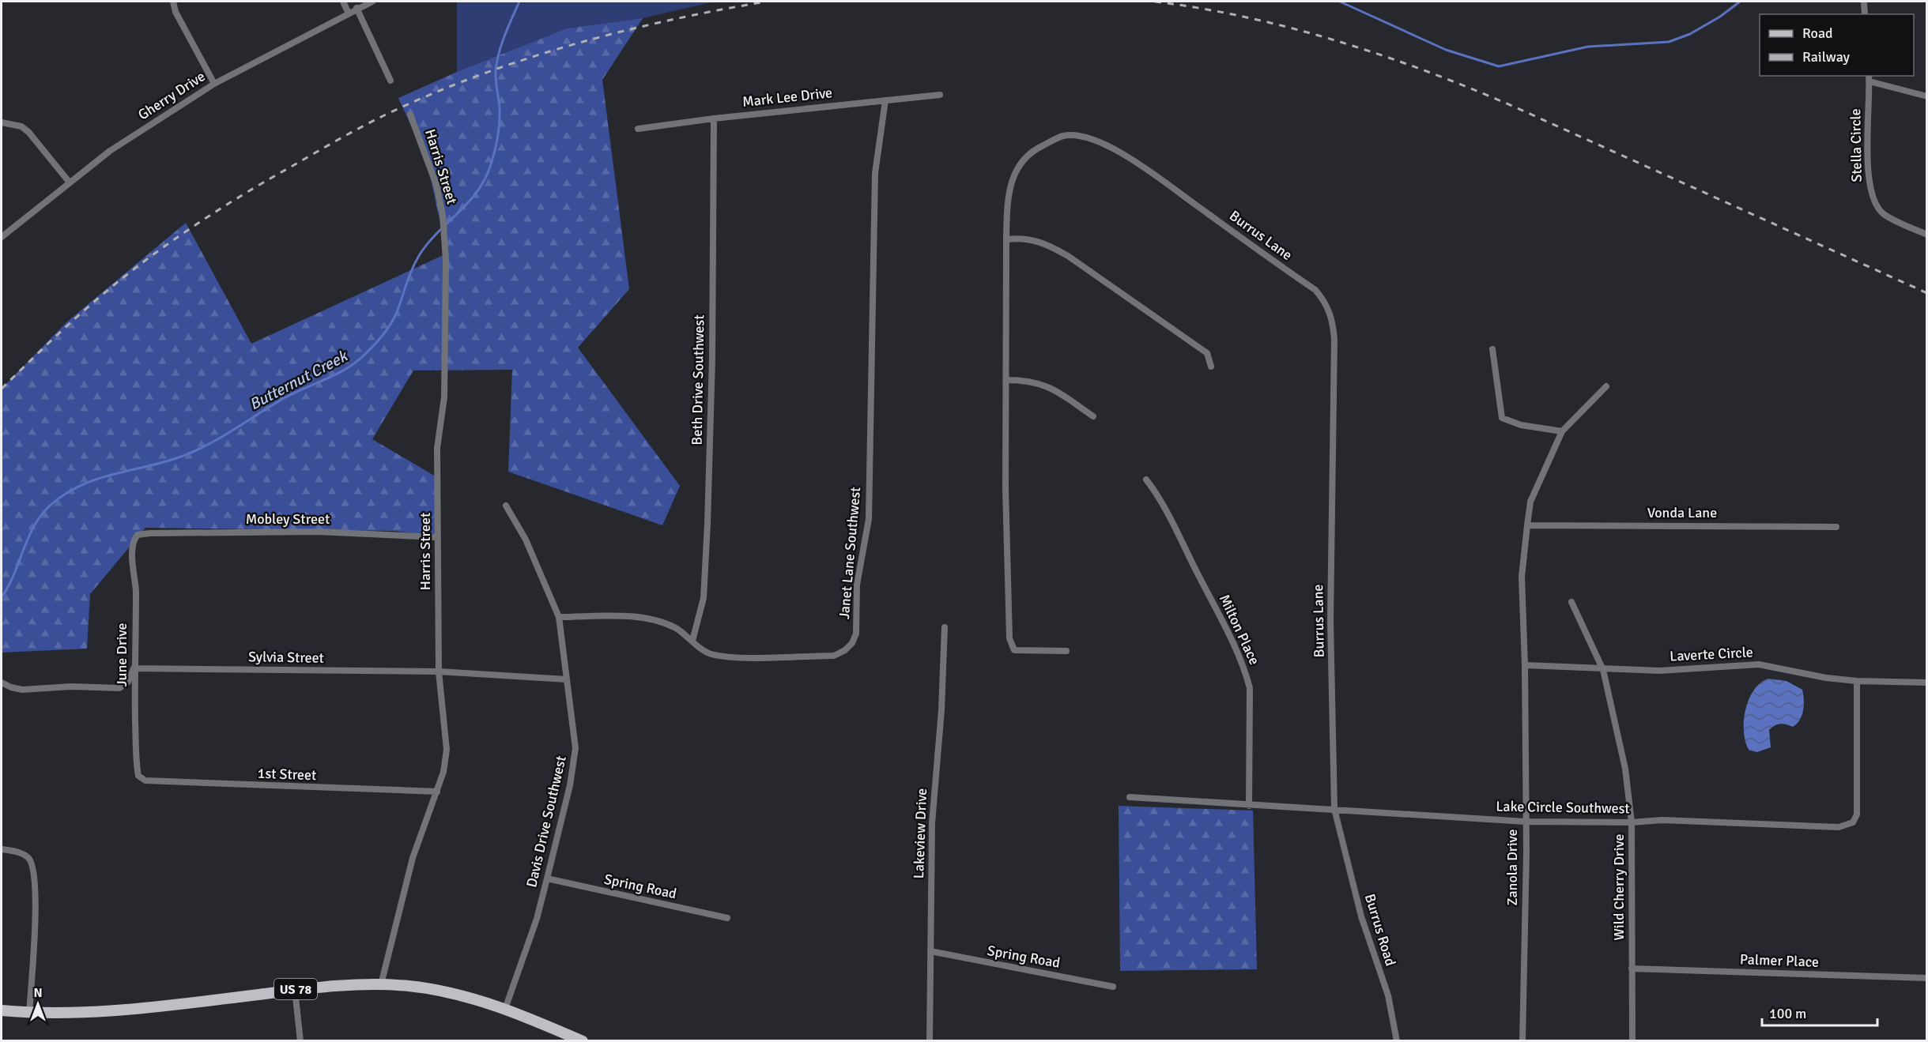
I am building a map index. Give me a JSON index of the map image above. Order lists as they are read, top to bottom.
{
  "streets": {
    "main road": ["US 78"],
    "street": [
      "Gherry Drive",
      "Mark Lee Drive",
      "Stella Circle",
      "Harris Street",
      "Burrus Lane",
      "Beth Drive Southwest",
      "Vonda Lane",
      "Mobley Street",
      "Janet Lane Southwest",
      "Milton Place",
      "Laverte Circle",
      "June Drive",
      "Sylvia Street",
      "1st Street",
      "Lake Circle Southwest",
      "Davis Drive Southwest",
      "Lakeview Drive",
      "Zanola Drive",
      "Spring Road",
      "Wild Cherry Drive",
      "Burrus Road",
      "Palmer Place"
    ]
  },
  "crossings": [
    ["Mark Lee Drive", "Beth Drive Southwest"],
    ["Mark Lee Drive", "Janet Lane Southwest"],
    ["Harris Street", "Mobley Street"],
    ["Harris Street", "Sylvia Street"],
    ["Harris Street", "1st Street"],
    ["Harris Street", "US 78"],
    ["Burrus Lane", "Lake Circle Southwest"],
    ["Burrus Lane", "Burrus Road"],
    ["Beth Drive Southwest", "Janet Lane Southwest"],
    ["Vonda Lane", "Zanola Drive"],
    ["Mobley Street", "June Drive"],
    ["Janet Lane Southwest", "Davis Drive Southwest"],
    ["Milton Place", "Lake Circle Southwest"],
    ["Laverte Circle", "Lake Circle Southwest"],
    ["Laverte Circle", "Zanola Drive"],
    ["Laverte Circle", "Wild Cherry Drive"],
    ["June Drive", "Sylvia Street"],
    ["June Drive", "1st Street"],
    ["Sylvia Street", "Davis Drive Southwest"],
    ["Lake Circle Southwest", "Zanola Drive"],
    ["Lake Circle Southwest", "Wild Cherry Drive"],
    ["Davis Drive Southwest", "Spring Road"],
    ["Davis Drive Southwest", "US 78"],
    ["Lakeview Drive", "Spring Road"],
    ["Wild Cherry Drive", "Palmer Place"]
  ],
  "water": ["Butternut Creek"],
  "legend": ["Road", "Railway"],
  "scale_bar": "100 m",
  "north": "top"
}
